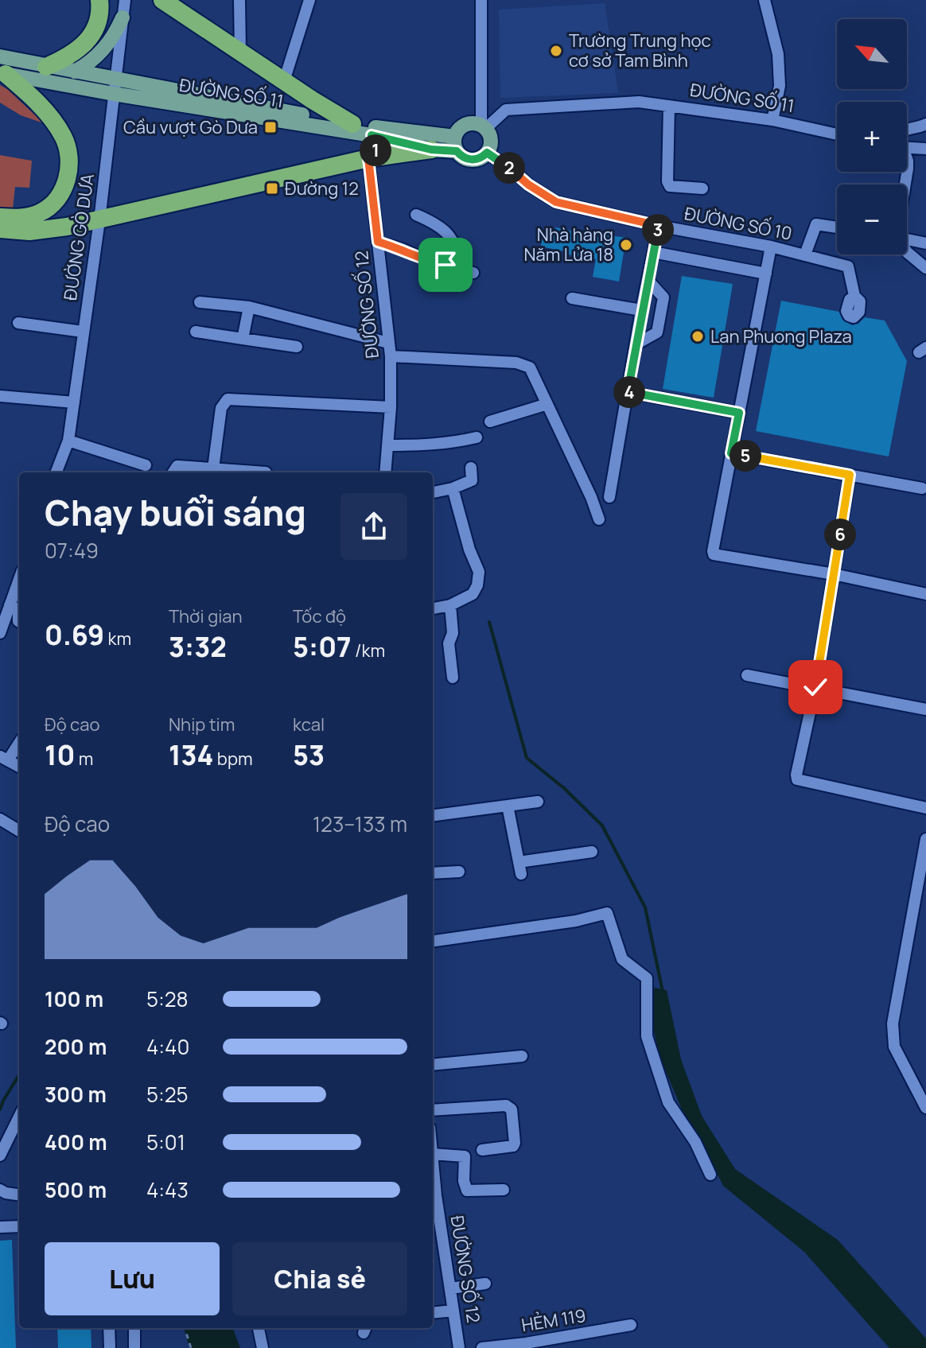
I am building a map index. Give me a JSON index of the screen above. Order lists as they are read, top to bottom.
{
  "streets": {
    "main road": ["ĐƯỜNG SỐ 11"],
    "street": [
      "ĐƯỜNG SỐ 10",
      "ĐƯỜNG GÒ DƯA",
      "ĐƯỜNG SỐ 12",
      "HẺM 119"
    ]
  },
  "crossings": [
    ["ĐƯỜNG SỐ 11", "ĐƯỜNG SỐ 10"],
    ["ĐƯỜNG SỐ 11", "ĐƯỜNG GÒ DƯA"],
    ["ĐƯỜNG SỐ 11", "ĐƯỜNG SỐ 12"]
  ],
  "places": {
    "other": ["Trường Trung học cơ sở Tam Bình", "Nhà hàng Năm Lửa 18", "Lan Phuong Plaza"],
    "transit": ["Cầu vượt Gò Dưa", "Đường 12"]
  },
  "north": "top left",
  "page": {
    "map_buttons": ["+", "−"],
    "pins": [
      "1",
      "2",
      "3",
      "4",
      "5",
      "6"
    ],
    "heading": ["Chạy buổi sáng", "07:49"],
    "stats": [
      ["0.69 km"],
      ["Thời gian", "3:32"],
      ["Tốc độ", "5:07 /km"],
      ["Độ cao", "10 m"],
      ["Nhịp tim", "134 bpm"],
      ["kcal", "53"]
    ],
    "chart": ["Độ cao", "123–133 m"],
    "list": [
      {
        "name": "100 m",
        "note": "5:28"
      },
      {
        "name": "200 m",
        "note": "4:40"
      },
      {
        "name": "300 m",
        "note": "5:25"
      },
      {
        "name": "400 m",
        "note": "5:01"
      },
      {
        "name": "500 m",
        "note": "4:43"
      }
    ],
    "buttons": ["Lưu", "Chia sẻ"]
  }
}
